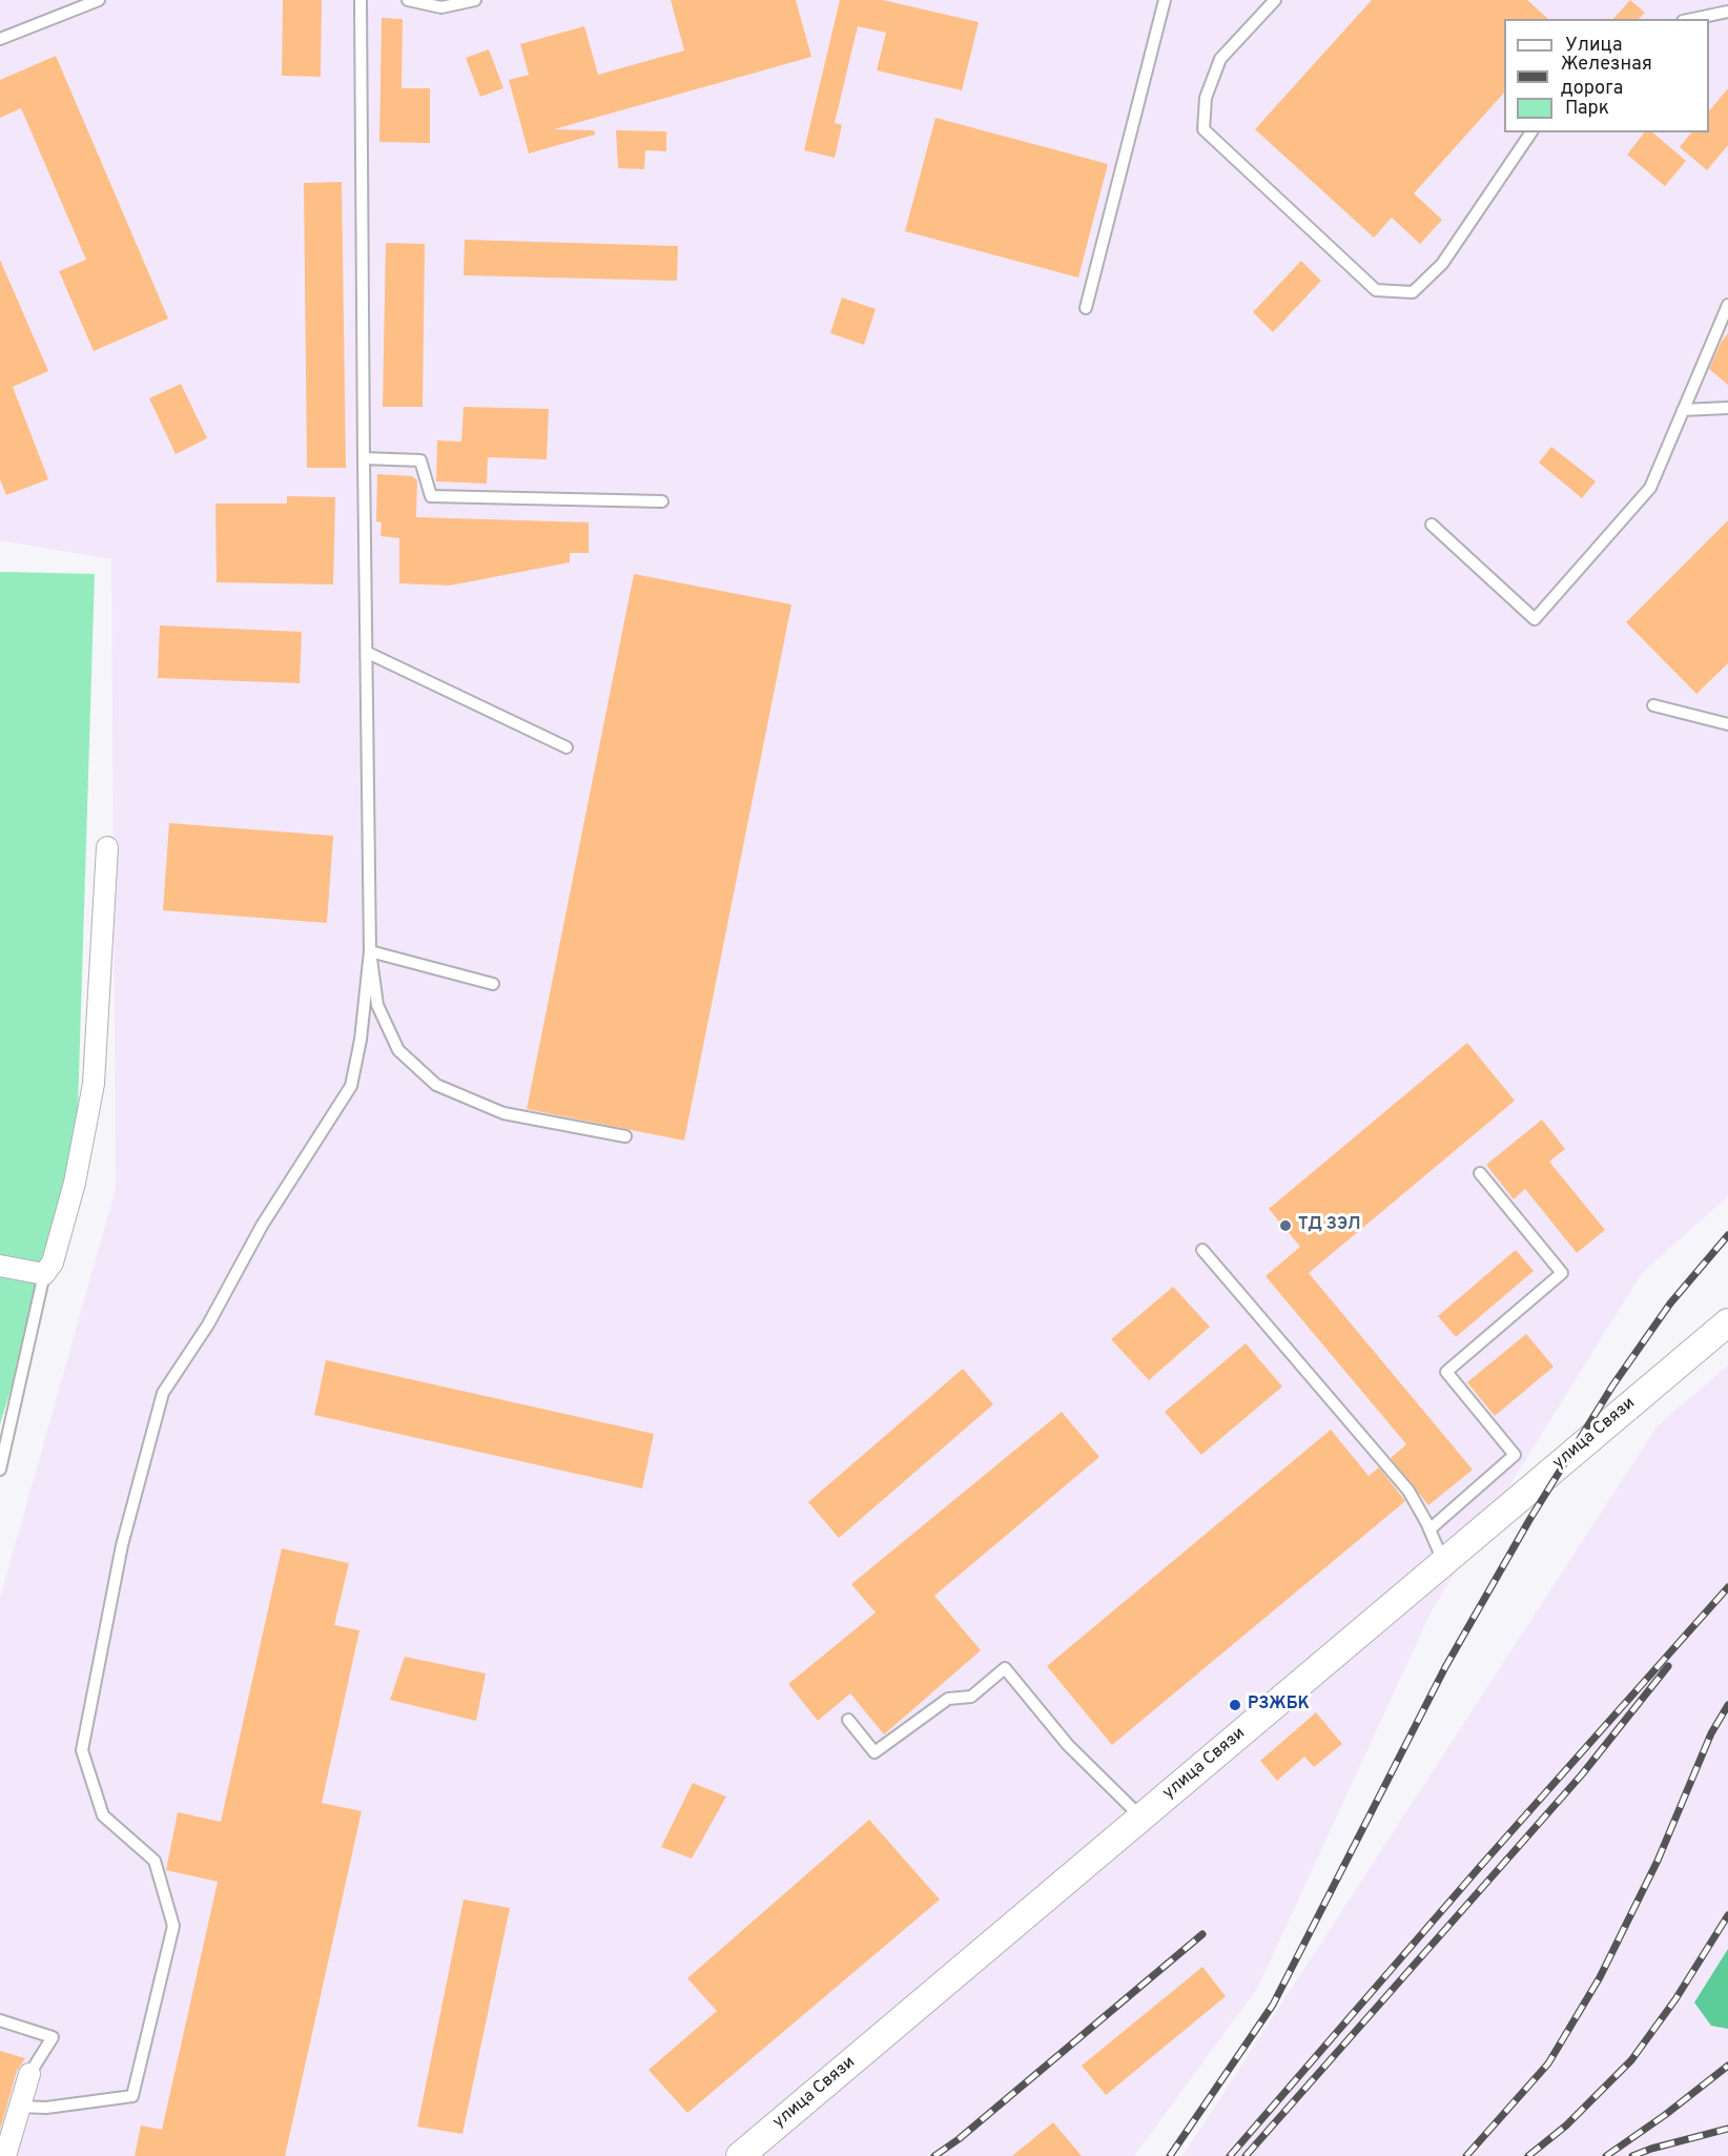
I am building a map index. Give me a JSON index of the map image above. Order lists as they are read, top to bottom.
{
  "streets": {
    "street": ["улица Связи"]
  },
  "places": ["ТД ЗЭЛ", "РЗЖБК"],
  "legend": ["Улица", "Железная дорога", "Парк"]
}
